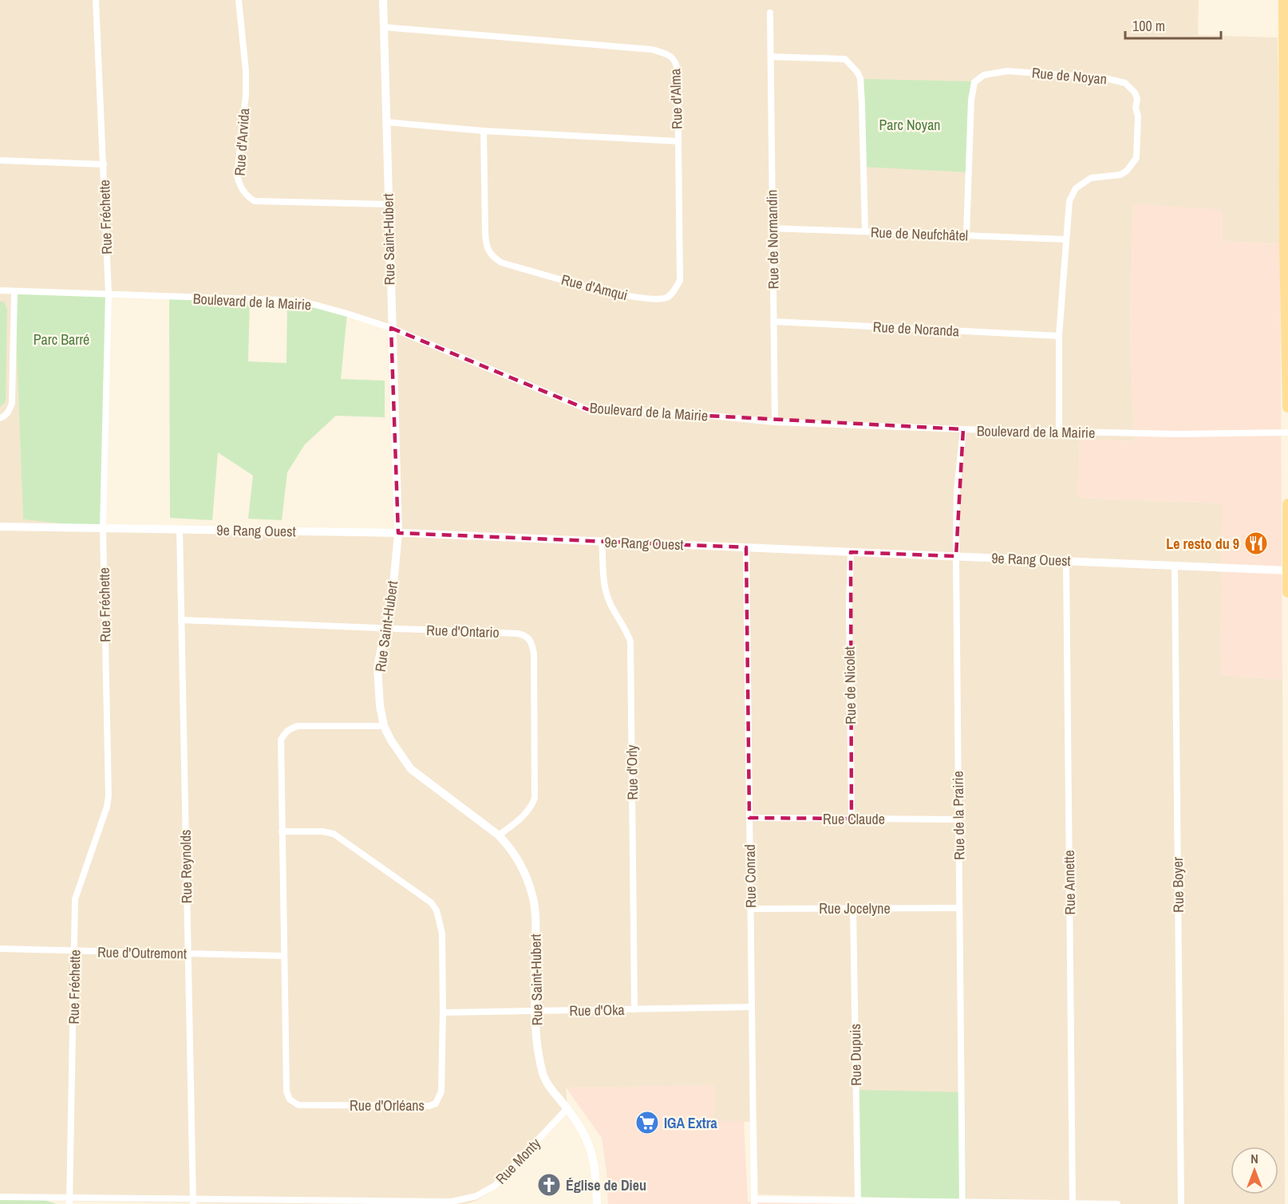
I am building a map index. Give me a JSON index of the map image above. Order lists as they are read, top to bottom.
{
  "streets": {
    "street": [
      "Rue de Noyan",
      "Rue d'Alma",
      "Rue d'Arvida",
      "Rue Fréchette",
      "Rue de Neufchâtel",
      "Rue Saint-Hubert",
      "Rue de Normandin",
      "Rue d'Amqui",
      "Boulevard de la Mairie",
      "Rue de Noranda",
      "9e Rang Ouest",
      "Rue d'Ontario",
      "Rue de Nicolet",
      "Rue d'Orly",
      "Rue de la Prairie",
      "Rue Claude",
      "Rue Reynolds",
      "Rue Conrad",
      "Rue Annette",
      "Rue Boyer",
      "Rue Jocelyne",
      "Rue d'Outremont",
      "Rue d'Oka",
      "Rue Dupuis",
      "Rue d'Orléans",
      "Rue Monty"
    ]
  },
  "crossings": [
    ["Rue de Noyan", "Rue de Neufchâtel"],
    ["Rue de Noyan", "Boulevard de la Mairie"],
    ["Rue de Noyan", "Rue de Noranda"],
    ["Rue d'Alma", "Rue Saint-Hubert"],
    ["Rue d'Alma", "Rue d'Amqui"],
    ["Rue d'Arvida", "Rue Saint-Hubert"],
    ["Rue Fréchette", "Boulevard de la Mairie"],
    ["Rue Fréchette", "9e Rang Ouest"],
    ["Rue Fréchette", "Rue d'Outremont"],
    ["Rue Fréchette", "Rue Monty"],
    ["Rue de Neufchâtel", "Rue de Normandin"],
    ["Rue Saint-Hubert", "Boulevard de la Mairie"],
    ["Rue Saint-Hubert", "9e Rang Ouest"],
    ["Rue Saint-Hubert", "Rue d'Ontario"],
    ["Rue Saint-Hubert", "Rue d'Oka"],
    ["Rue Saint-Hubert", "Rue d'Orléans"],
    ["Rue Saint-Hubert", "Rue Monty"],
    ["Rue de Normandin", "Boulevard de la Mairie"],
    ["Rue de Normandin", "Rue de Noranda"],
    ["Boulevard de la Mairie", "Rue de la Prairie"],
    ["9e Rang Ouest", "Rue de Nicolet"],
    ["9e Rang Ouest", "Rue d'Orly"],
    ["9e Rang Ouest", "Rue de la Prairie"],
    ["9e Rang Ouest", "Rue Reynolds"],
    ["9e Rang Ouest", "Rue Conrad"],
    ["9e Rang Ouest", "Rue Annette"],
    ["9e Rang Ouest", "Rue Boyer"],
    ["Rue d'Ontario", "Rue Reynolds"],
    ["Rue de Nicolet", "Rue Claude"],
    ["Rue d'Orly", "Rue d'Oka"],
    ["Rue de la Prairie", "Rue Claude"],
    ["Rue de la Prairie", "Rue Jocelyne"],
    ["Rue Claude", "Rue Conrad"],
    ["Rue Reynolds", "Rue d'Outremont"],
    ["Rue Reynolds", "Rue Monty"],
    ["Rue Conrad", "Rue Jocelyne"],
    ["Rue Conrad", "Rue d'Oka"],
    ["Rue Jocelyne", "Rue Dupuis"],
    ["Rue d'Outremont", "Rue d'Orléans"],
    ["Rue d'Oka", "Rue d'Orléans"]
  ],
  "parks": ["Parc Noyan", "Parc Barré"],
  "places": {
    "restaurant": ["Le resto du 9"],
    "supermarket": ["IGA Extra"],
    "church": ["Église de Dieu"]
  },
  "scale_bar": "100 m",
  "north": "top"
}
